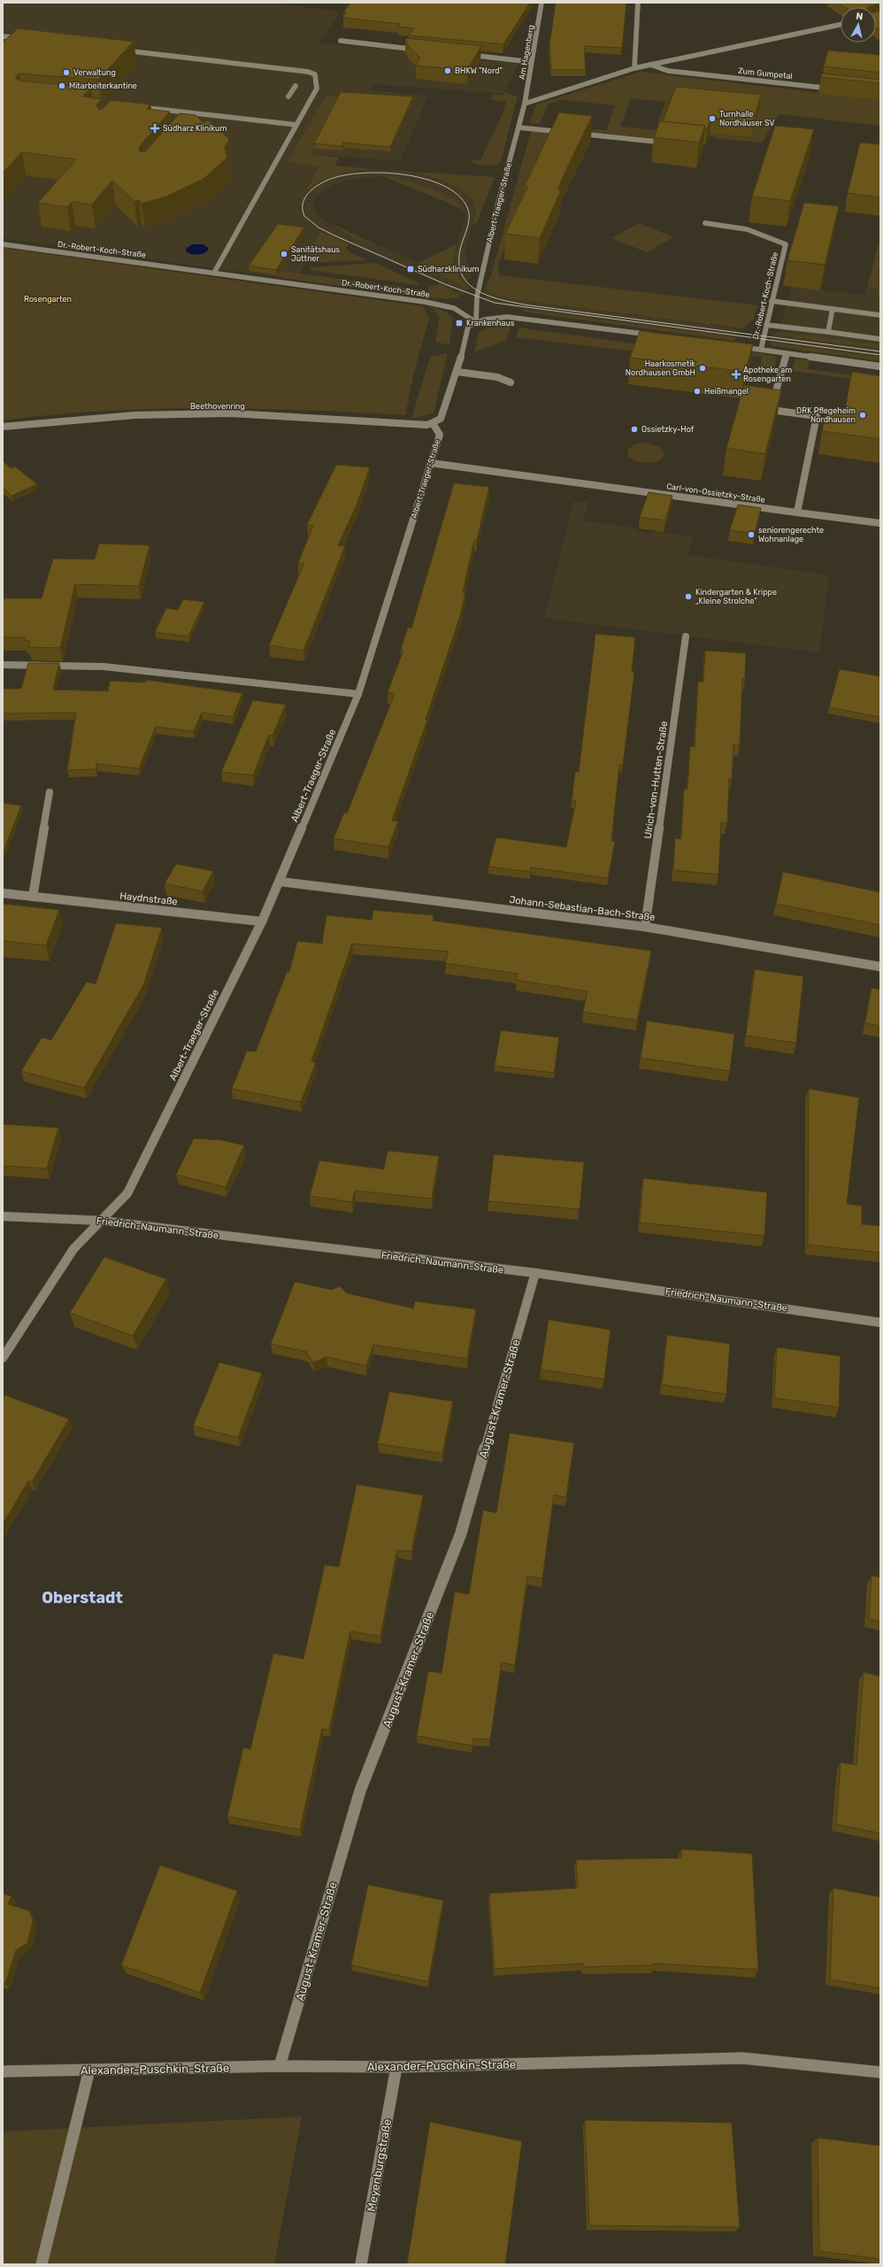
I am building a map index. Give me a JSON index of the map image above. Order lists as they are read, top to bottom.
{
  "streets": {
    "street": [
      "Am Hagenberg",
      "Zum Gumpetal",
      "Albert-Traeger-Straße",
      "Dr.-Robert-Koch-Straße",
      "Beethovenring",
      "Carl-von-Ossietzky-Straße",
      "Ulrich-von-Hutten-Straße",
      "Haydnstraße",
      "Johann-Sebastian-Bach-Straße",
      "Friedrich-Naumann-Straße",
      "August-Kramer-Straße",
      "Alexander-Puschkin-Straße",
      "Meyenburgstraße"
    ]
  },
  "crossings": [
    ["Am Hagenberg", "Albert-Traeger-Straße"],
    ["Albert-Traeger-Straße", "Dr.-Robert-Koch-Straße"],
    ["Albert-Traeger-Straße", "Beethovenring"],
    ["Albert-Traeger-Straße", "Carl-von-Ossietzky-Straße"],
    ["Albert-Traeger-Straße", "Haydnstraße"],
    ["Albert-Traeger-Straße", "Johann-Sebastian-Bach-Straße"],
    ["Albert-Traeger-Straße", "Friedrich-Naumann-Straße"],
    ["Ulrich-von-Hutten-Straße", "Johann-Sebastian-Bach-Straße"],
    ["Friedrich-Naumann-Straße", "August-Kramer-Straße"],
    ["August-Kramer-Straße", "Alexander-Puschkin-Straße"],
    ["Alexander-Puschkin-Straße", "Meyenburgstraße"]
  ],
  "districts": ["Oberstadt"],
  "parks": ["Rosengarten"],
  "places": {
    "other": [
      "BHKW \"Nord\"",
      "Verwaltung",
      "Mitarbeiterkantine",
      "Turnhalle Nordhäuser SV",
      "Sanitätshaus Jüttner",
      "Haarkosmetik Nordhausen GmbH",
      "Heißmangel",
      "DRK Pflegeheim Nordhausen",
      "Ossietzky-Hof",
      "seniorengerechte Wohnanlage",
      "Kindergarten & Krippe „Kleine Strolche“"
    ],
    "health": ["Südharz Klinikum", "Apotheke am Rosengarten"],
    "transit": ["Südharzklinikum", "Krankenhaus"]
  },
  "north": "top"
}
